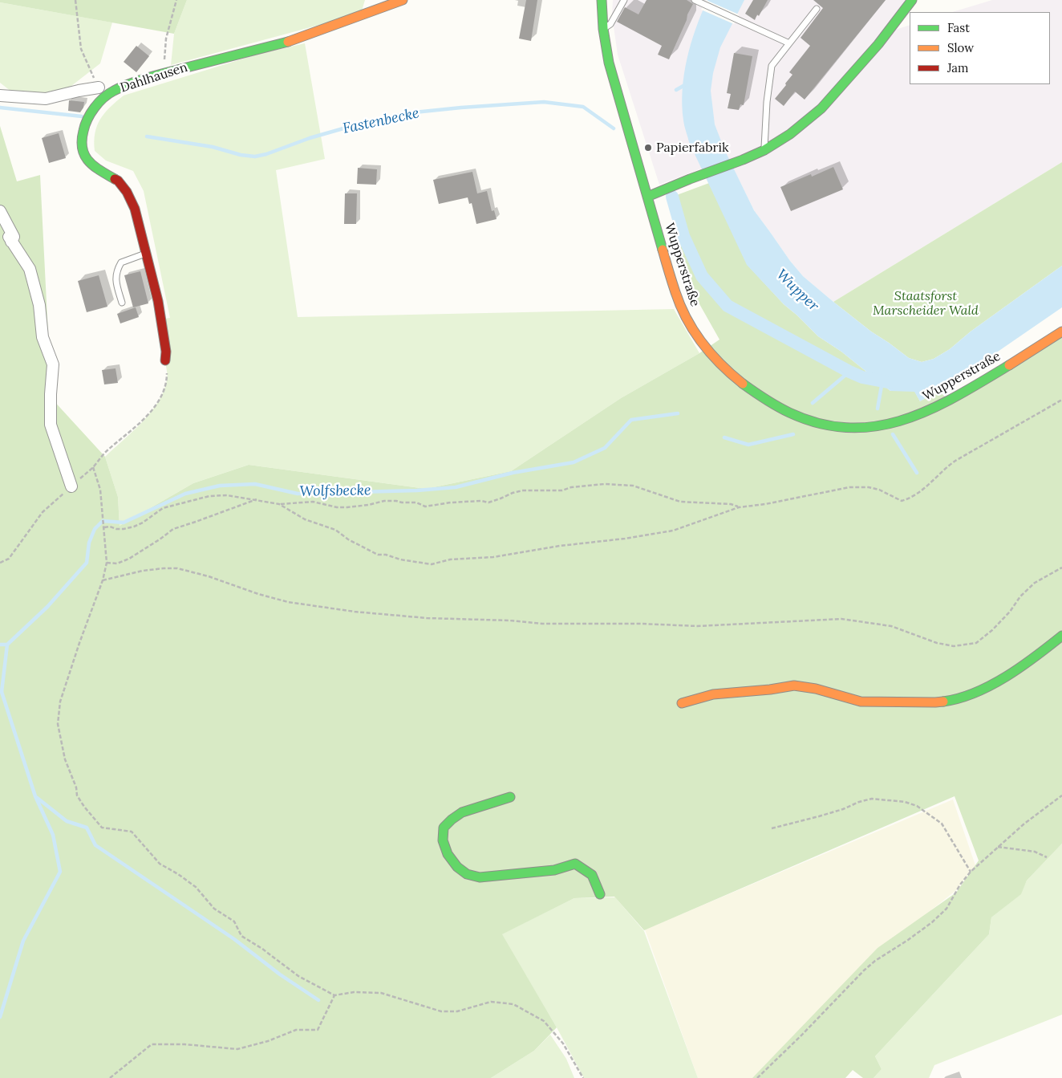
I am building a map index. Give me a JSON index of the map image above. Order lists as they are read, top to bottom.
{
  "streets": {
    "street": ["Dahlhausen", "Wupperstraße"]
  },
  "water": ["Fastenbecke", "Wupper", "Wolfsbecke"],
  "parks": ["Staatsforst Marscheider Wald"],
  "places": ["Papierfabrik"],
  "legend": ["Fast", "Slow", "Jam"]
}
